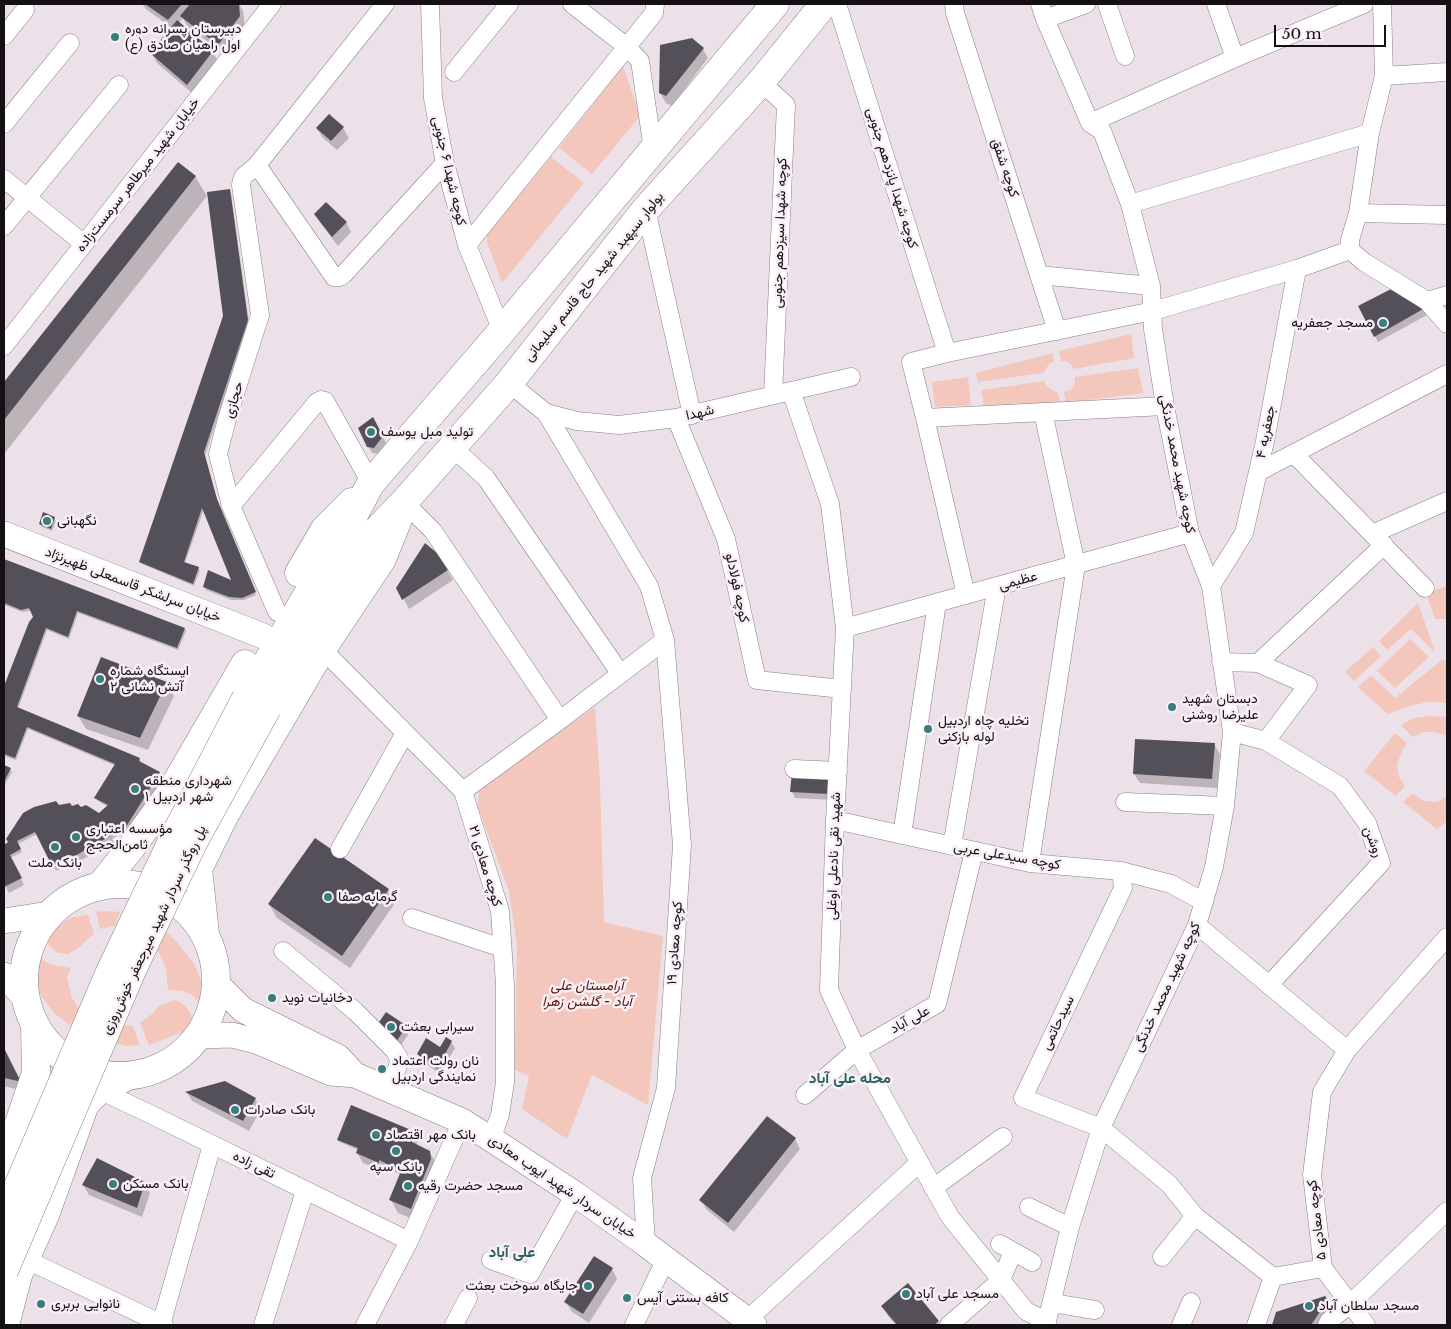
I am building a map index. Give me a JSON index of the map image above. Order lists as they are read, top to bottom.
{
  "streets": {
    "main road": [
      "بولوار سپهبد شهید حاج قاسم سلیمانی",
      "خیابان سرلشکر قاسمعلی ظهیرنژاد",
      "پل روگذر سردار شهید میرجعفر خوش‌روزی",
      "خیابان سردار شهید ایوب معادی"
    ],
    "street": [
      "کوچه شفق",
      "کوچه شهدا ۶ جنوبی",
      "خیابان شهید میرطاهر سرمست‌زاده",
      "کوچه شهدا پانزدهم جنوبی",
      "کوچه شهدا سیزدهم جنوبی",
      "حجازی",
      "شهدا",
      "جعفریه ۴",
      "کوچه شهید محمد خدنگی",
      "عظیمی",
      "کوچه فولادلو",
      "روشن",
      "شهید نقی نادعلی اوغلی",
      "کوچه سیدعلی عربی",
      "کوچه معادی ۲۱",
      "کوچه معادی ۱۹",
      "علی آباد",
      "سیدحاتمی",
      "تقی زاده",
      "کوچه معادی ۵"
    ]
  },
  "crossings": [
    ["کوچه شهدا سیزدهم جنوبی", "بولوار سپهبد شهید حاج قاسم سلیمانی"],
    ["کوچه شهدا سیزدهم جنوبی", "شهدا"],
    ["بولوار سپهبد شهید حاج قاسم سلیمانی", "پل روگذر سردار شهید میرجعفر خوش‌روزی"],
    ["شهدا", "کوچه فولادلو"],
    ["شهدا", "شهید نقی نادعلی اوغلی"],
    ["شهدا", "کوچه معادی ۱۹"],
    ["جعفریه ۴", "کوچه شهید محمد خدنگی"],
    ["کوچه شهید محمد خدنگی", "عظیمی"],
    ["کوچه شهید محمد خدنگی", "روشن"],
    ["کوچه شهید محمد خدنگی", "شهید نقی نادعلی اوغلی"],
    ["کوچه شهید محمد خدنگی", "کوچه سیدعلی عربی"],
    ["کوچه شهید محمد خدنگی", "سیدحاتمی"],
    ["عظیمی", "شهید نقی نادعلی اوغلی"],
    ["کوچه فولادلو", "شهید نقی نادعلی اوغلی"],
    ["شهید نقی نادعلی اوغلی", "کوچه سیدعلی عربی"],
    ["شهید نقی نادعلی اوغلی", "علی آباد"],
    ["کوچه سیدعلی عربی", "علی آباد"],
    ["کوچه سیدعلی عربی", "سیدحاتمی"],
    ["کوچه معادی ۲۱", "خیابان سردار شهید ایوب معادی"],
    ["کوچه معادی ۱۹", "خیابان سردار شهید ایوب معادی"]
  ],
  "districts": ["محله علی آباد", "علی آباد"],
  "parks": ["آرامستان علی آباد - گلشن زهرا"],
  "places": [
    "دبیرستان پسرانه دوره اول راهیان صادق (ع)",
    "مسجد جعفریه",
    "تولید مبل یوسف",
    "نگهبانی",
    "ایستگاه شماره ۲ آتش نشانی",
    "دبستان شهید علیرضا روشنی",
    "تخلیه چاه اردبیل لوله بازکنی",
    "شهرداری منطقه ۱ شهر اردبیل",
    "مؤسسه اعتباری ثامن‌الحجج",
    "بانک ملت",
    "گرمابه صفا",
    "دخانیات نوید",
    "سیرابی بعثت",
    "نان رولت اعتماد نمایندگی اردبیل",
    "بانک صادرات",
    "بانک مهر اقتصاد",
    "بانک سپه",
    "بانک مسکن",
    "مسجد حضرت رقیه",
    "جایگاه سوخت بعثت",
    "مسجد علی آباد",
    "کافه بستنی آیس",
    "نانوایی بربری",
    "مسجد سلطان آباد"
  ],
  "scale_bar": "50 m"
}
